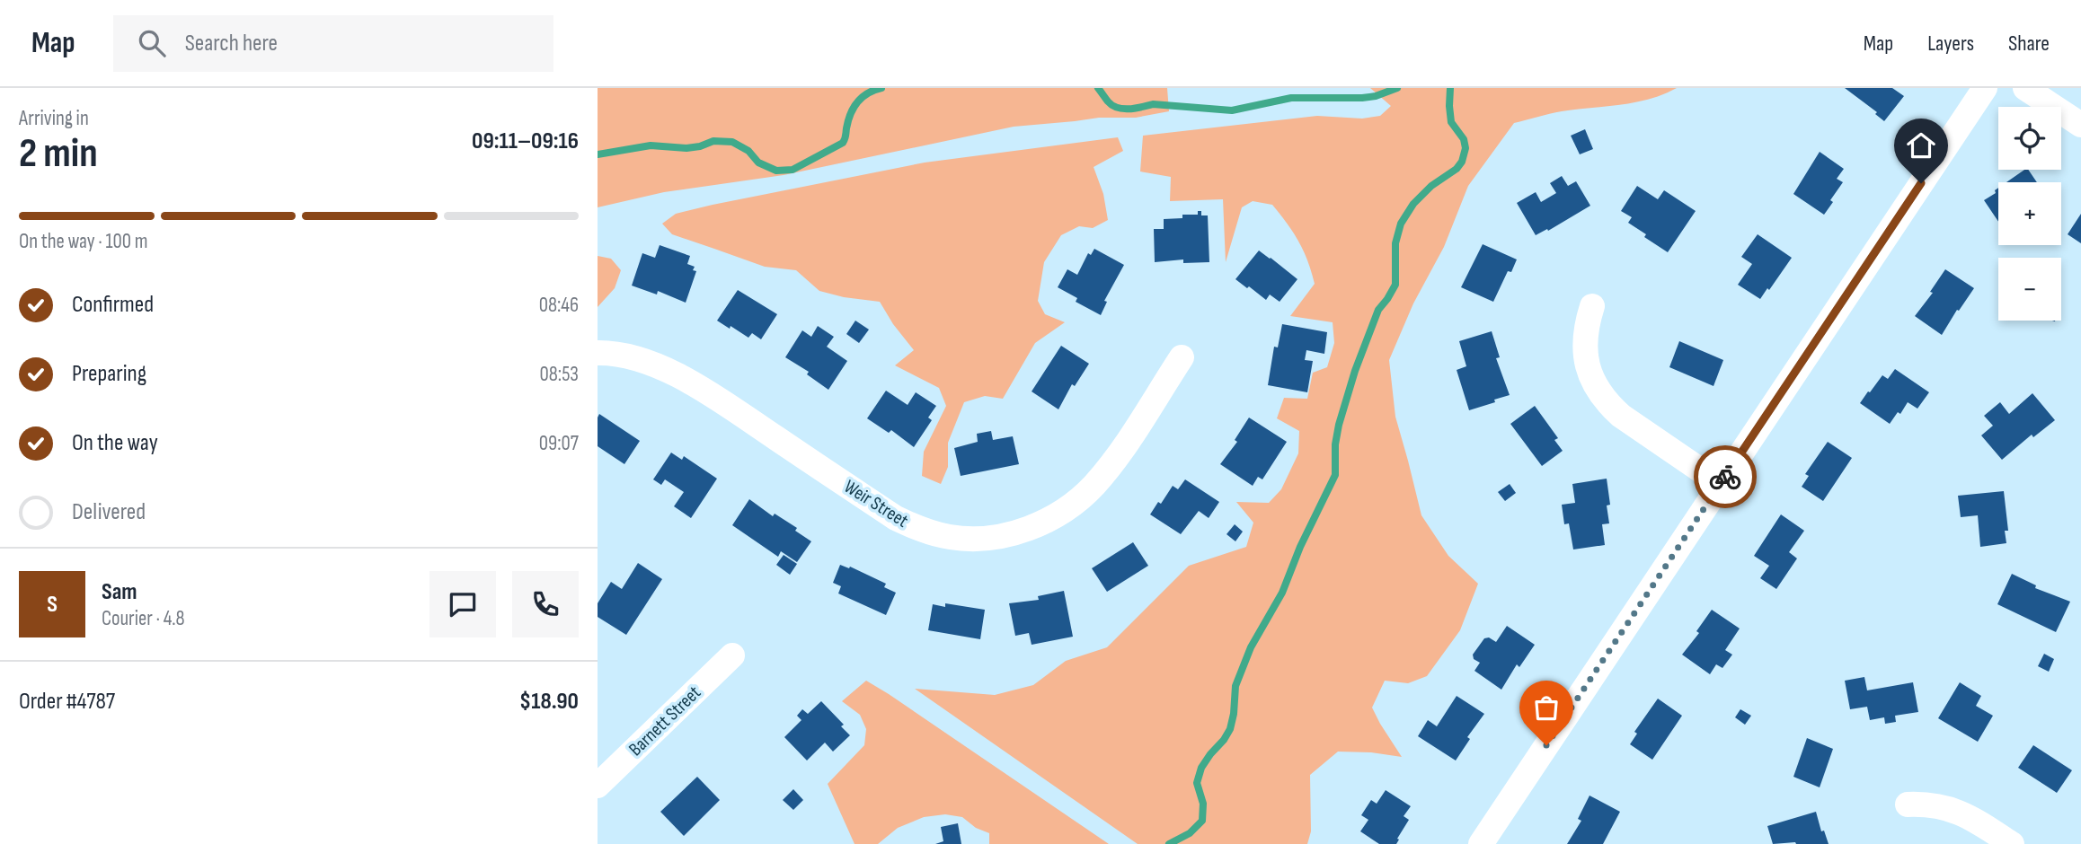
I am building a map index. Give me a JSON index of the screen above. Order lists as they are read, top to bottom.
{
  "streets": {
    "street": ["Weir Street", "Barnett Street"]
  },
  "page": {
    "header": "Map",
    "search": "Search here",
    "nav": ["Map", "Layers", "Share"],
    "heading": ["2 min", "Arriving in", "09:11–09:16"],
    "panel": [
      "Sam",
      "Courier · 4.8",
      "Order #4787",
      "$18.90"
    ],
    "map_buttons": ["+", "−"],
    "bar": "On the way · 100 m",
    "list": [
      ["Confirmed", "08:46"],
      ["Preparing", "08:53"],
      ["On the way", "09:07"],
      "Delivered"
    ],
    "round": "S"
  }
}
